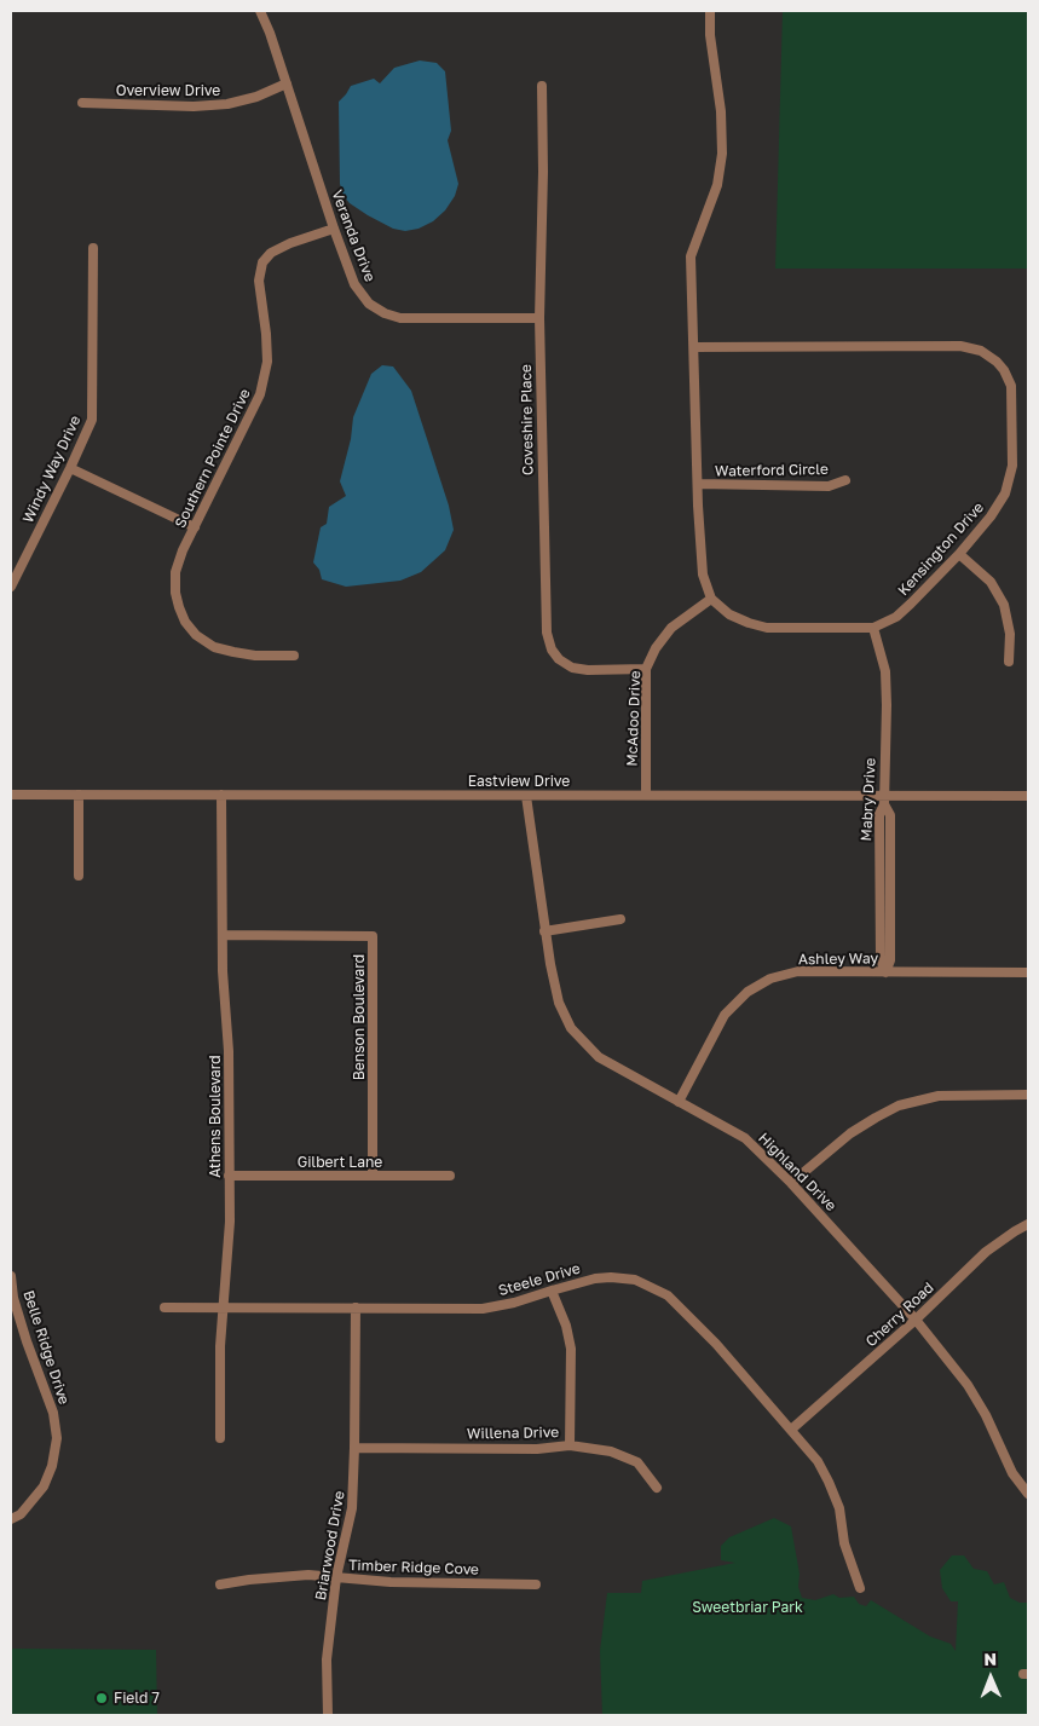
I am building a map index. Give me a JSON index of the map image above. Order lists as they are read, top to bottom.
{
  "streets": {
    "street": [
      "Overview Drive",
      "Veranda Drive",
      "Coveshire Place",
      "Southern Pointe Drive",
      "Windy Way Drive",
      "Waterford Circle",
      "Kensington Drive",
      "McAdoo Drive",
      "Eastview Drive",
      "Mabry Drive",
      "Ashley Way",
      "Benson Boulevard",
      "Athens Boulevard",
      "Gilbert Lane",
      "Highland Drive",
      "Steele Drive",
      "Cherry Road",
      "Belle Ridge Drive",
      "Willena Drive",
      "Briarwood Drive",
      "Timber Ridge Cove"
    ]
  },
  "crossings": [
    ["Overview Drive", "Veranda Drive"],
    ["Veranda Drive", "Coveshire Place"],
    ["Veranda Drive", "Southern Pointe Drive"],
    ["Coveshire Place", "McAdoo Drive"],
    ["Kensington Drive", "McAdoo Drive"],
    ["Kensington Drive", "Mabry Drive"],
    ["McAdoo Drive", "Eastview Drive"],
    ["Eastview Drive", "Mabry Drive"],
    ["Eastview Drive", "Athens Boulevard"],
    ["Eastview Drive", "Highland Drive"],
    ["Mabry Drive", "Ashley Way"],
    ["Ashley Way", "Highland Drive"],
    ["Benson Boulevard", "Athens Boulevard"],
    ["Benson Boulevard", "Gilbert Lane"],
    ["Athens Boulevard", "Gilbert Lane"],
    ["Athens Boulevard", "Steele Drive"],
    ["Highland Drive", "Cherry Road"],
    ["Steele Drive", "Cherry Road"],
    ["Steele Drive", "Briarwood Drive"],
    ["Willena Drive", "Briarwood Drive"],
    ["Briarwood Drive", "Timber Ridge Cove"]
  ],
  "parks": ["Sweetbriar Park"],
  "places": ["Field 7"],
  "north": "top"
}
